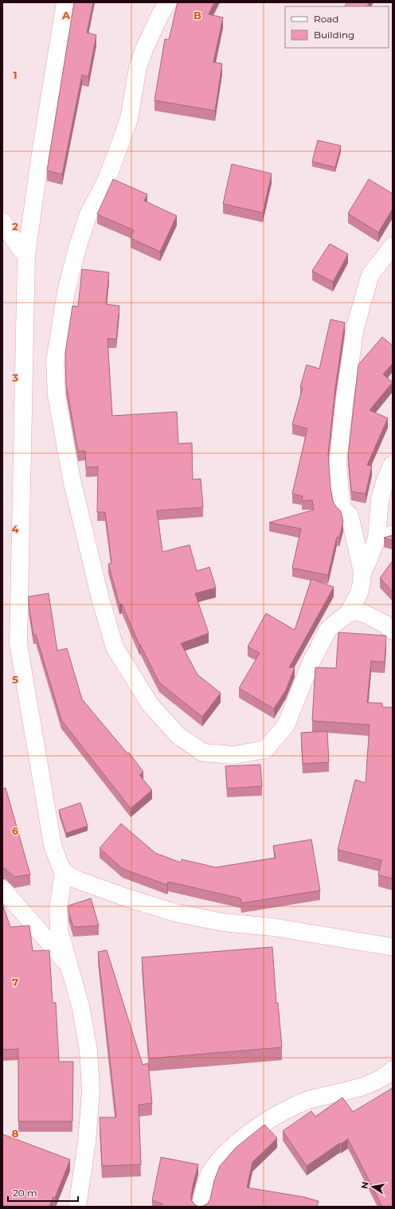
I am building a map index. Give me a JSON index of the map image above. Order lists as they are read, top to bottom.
{
  "legend": ["Road", "Building"],
  "scale_bar": "20 m",
  "north": "left",
  "grid": {
    "columns": ["A", "B"],
    "rows": [
      "1",
      "2",
      "3",
      "4",
      "5",
      "6",
      "7",
      "8"
    ]
  }
}
